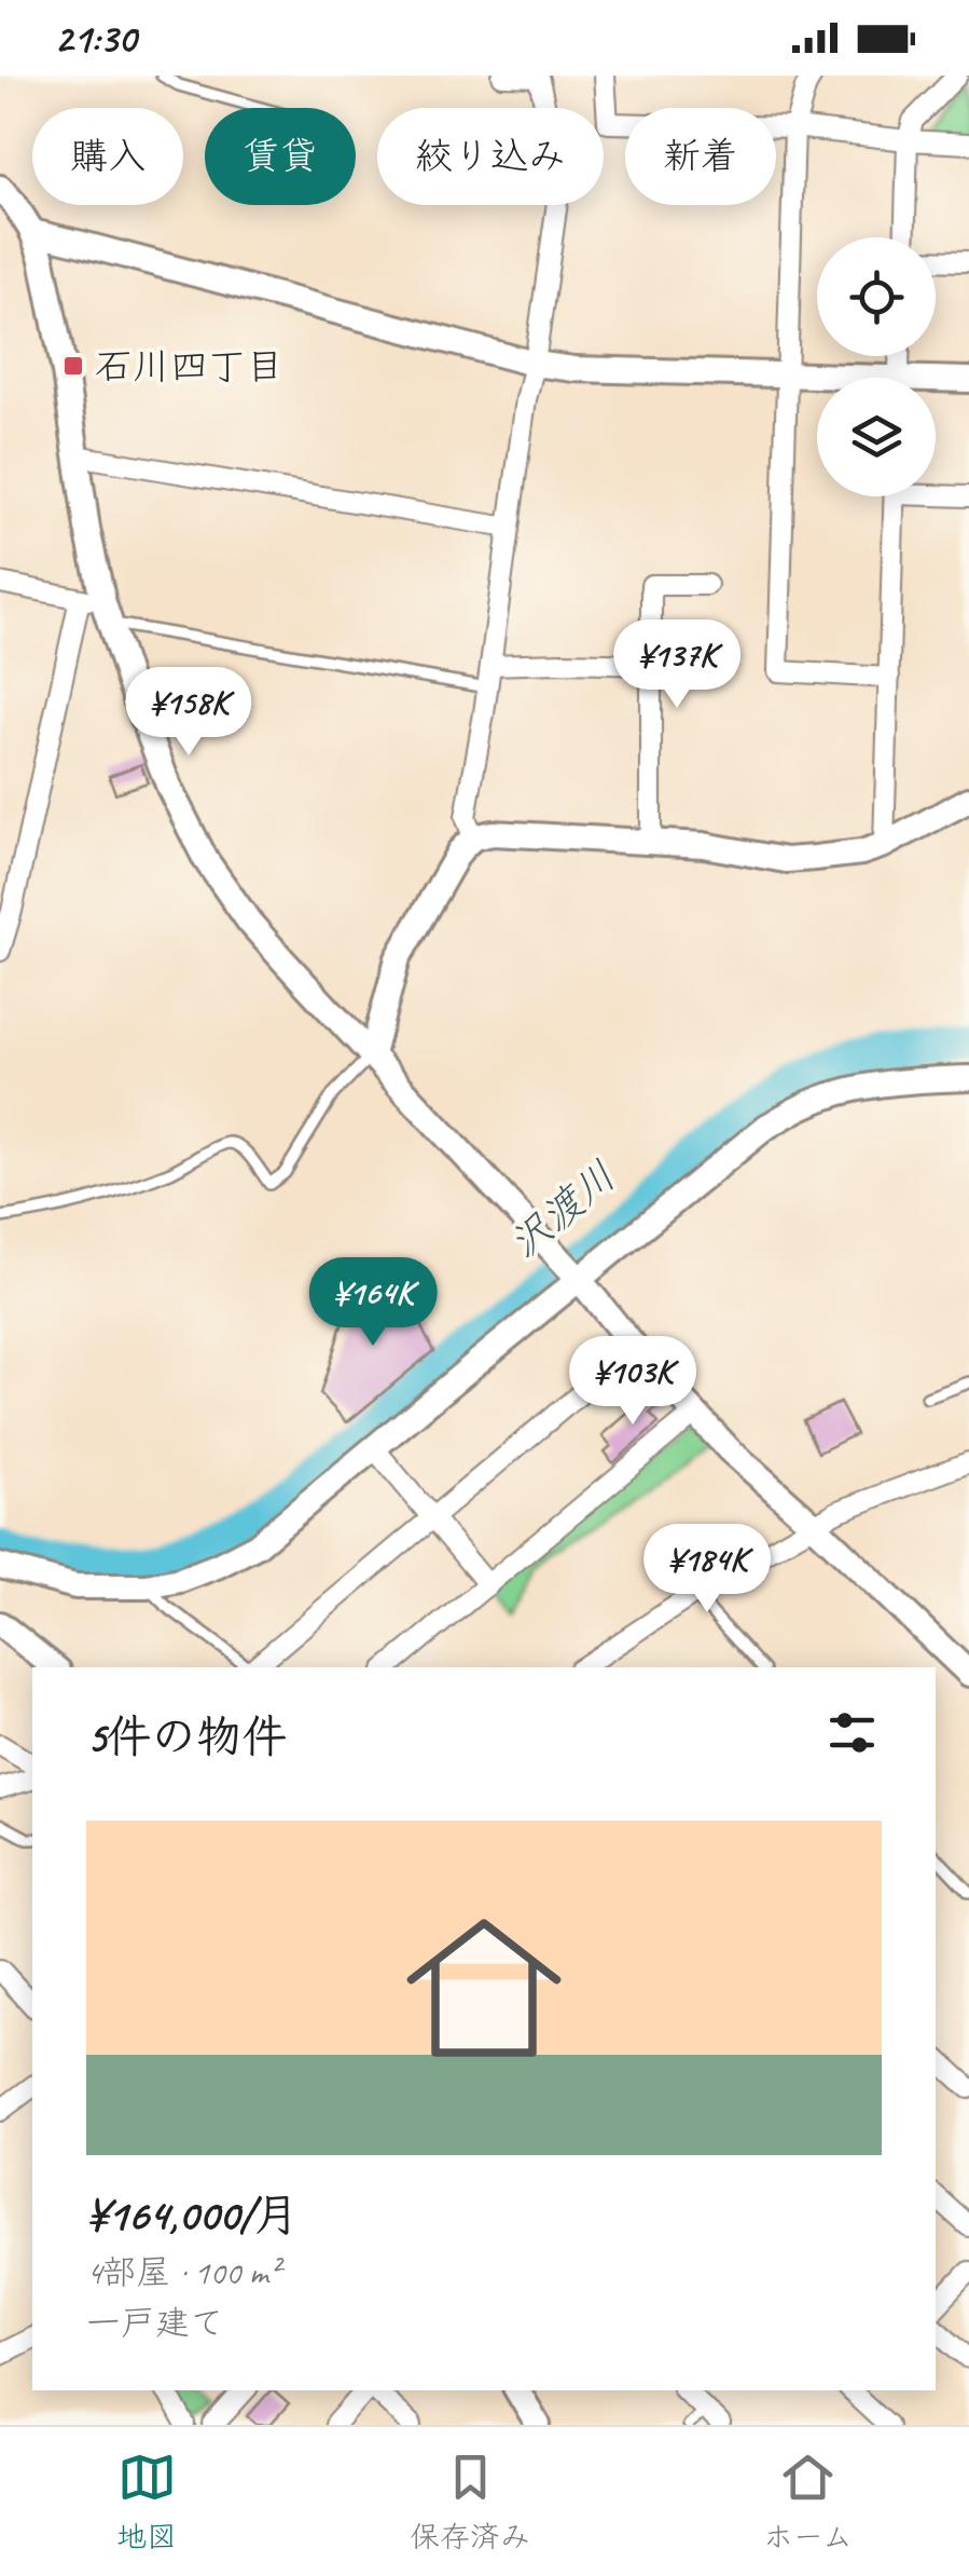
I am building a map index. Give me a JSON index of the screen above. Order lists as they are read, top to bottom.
{
  "water": ["沢渡川"],
  "places": {
    "transit": ["石川四丁目"]
  },
  "page": {
    "status": "21:30",
    "chip": [
      "購入",
      "賃貸",
      "絞り込み",
      "新着"
    ],
    "price": [
      "¥137K",
      "¥158K",
      "¥164K",
      "¥103K",
      "¥184K"
    ],
    "heading": "5件の物件",
    "list": [
      {
        "name": "¥164,000/月",
        "note": "4部屋 · 100 m² · 一戸建て"
      }
    ],
    "tabs": ["地図", "保存済み", "ホーム"]
  }
}
